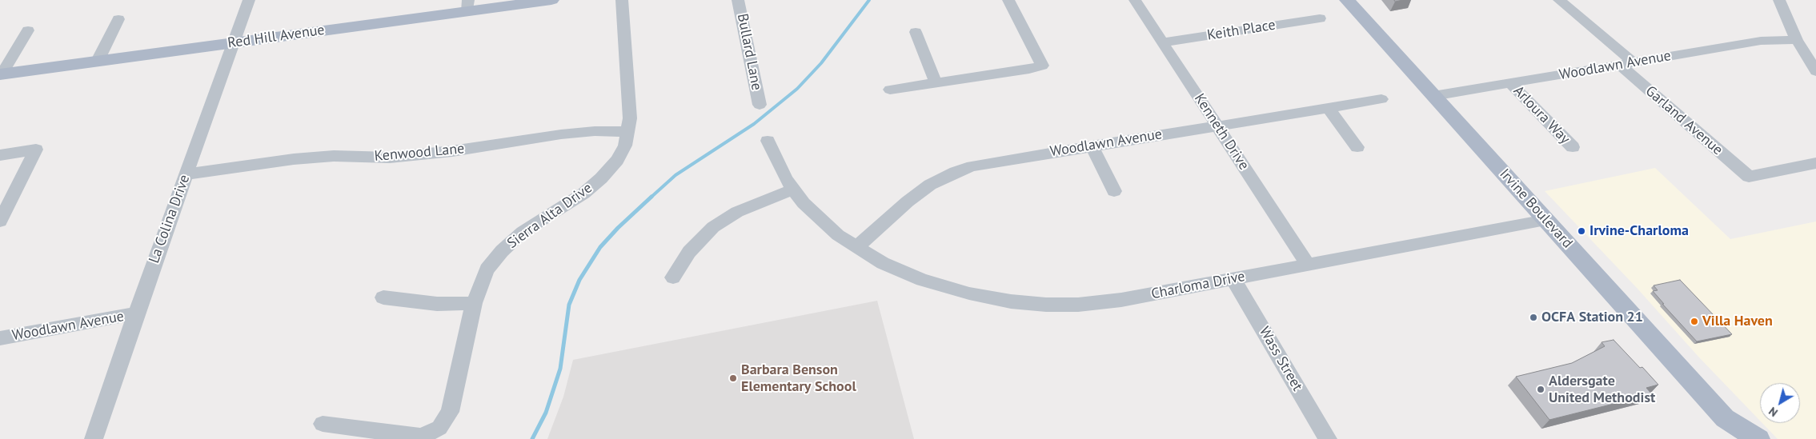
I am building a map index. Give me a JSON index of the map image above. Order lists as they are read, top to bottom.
{
  "streets": {
    "main road": ["Red Hill Avenue", "Irvine Boulevard"],
    "street": [
      "Keith Place",
      "Bullard Lane",
      "Woodlawn Avenue",
      "Arloura Way",
      "Garland Avenue",
      "Kenneth Drive",
      "Kenwood Lane",
      "Sierra Alta Drive",
      "La Colina Drive",
      "Charloma Drive",
      "Wass Street"
    ]
  },
  "crossings": [
    ["Keith Place", "Kenneth Drive"],
    ["Red Hill Avenue", "La Colina Drive"],
    ["Woodlawn Avenue", "Arloura Way"],
    ["Woodlawn Avenue", "Garland Avenue"],
    ["Woodlawn Avenue", "Kenneth Drive"],
    ["Woodlawn Avenue", "Irvine Boulevard"],
    ["Woodlawn Avenue", "La Colina Drive"],
    ["Woodlawn Avenue", "Charloma Drive"],
    ["Kenneth Drive", "Charloma Drive"],
    ["Kenwood Lane", "Sierra Alta Drive"],
    ["Kenwood Lane", "La Colina Drive"],
    ["Irvine Boulevard", "Charloma Drive"],
    ["Charloma Drive", "Wass Street"]
  ],
  "places": [
    "Irvine-Charloma",
    "OCFA Station 21",
    "Villa Haven",
    "Barbara Benson Elementary School",
    "Aldersgate United Methodist"
  ],
  "north": "bottom left"
}
